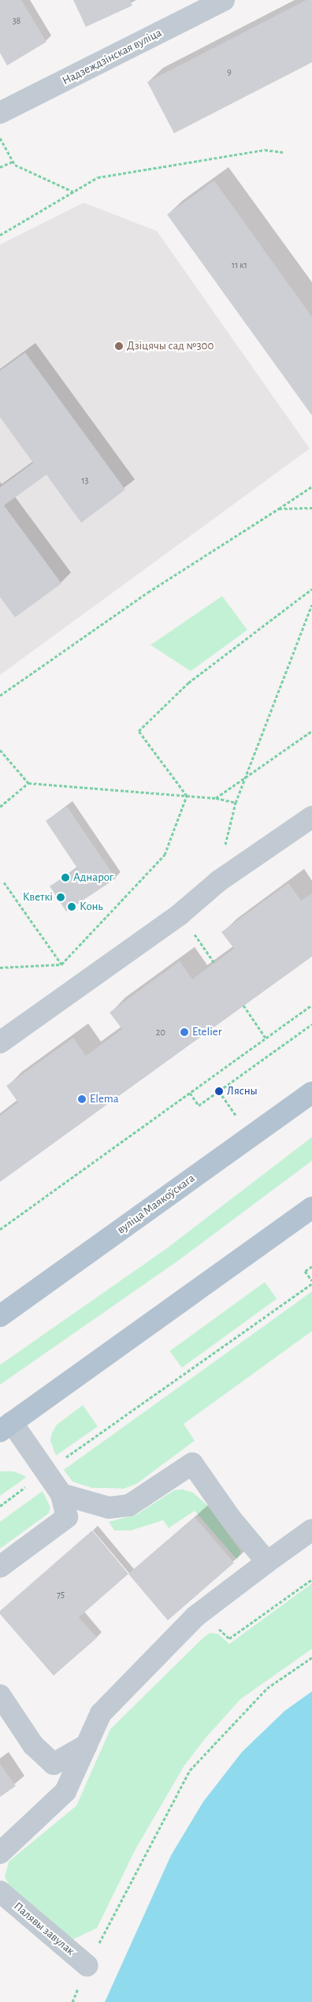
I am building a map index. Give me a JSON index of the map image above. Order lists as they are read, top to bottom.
{
  "streets": {
    "main road": ["вуліца Маякоўскага"],
    "street": ["Надзеждзінская вуліца", "Палявы завулак"]
  },
  "places": [
    "Дзіцячы сад №300",
    "Аднарог",
    "Кветкі",
    "Конь",
    "Etelier",
    "Лясны",
    "Elema"
  ],
  "house_numbers": [
    "38",
    "9",
    "11 к1",
    "13",
    "20",
    "75"
  ]
}
